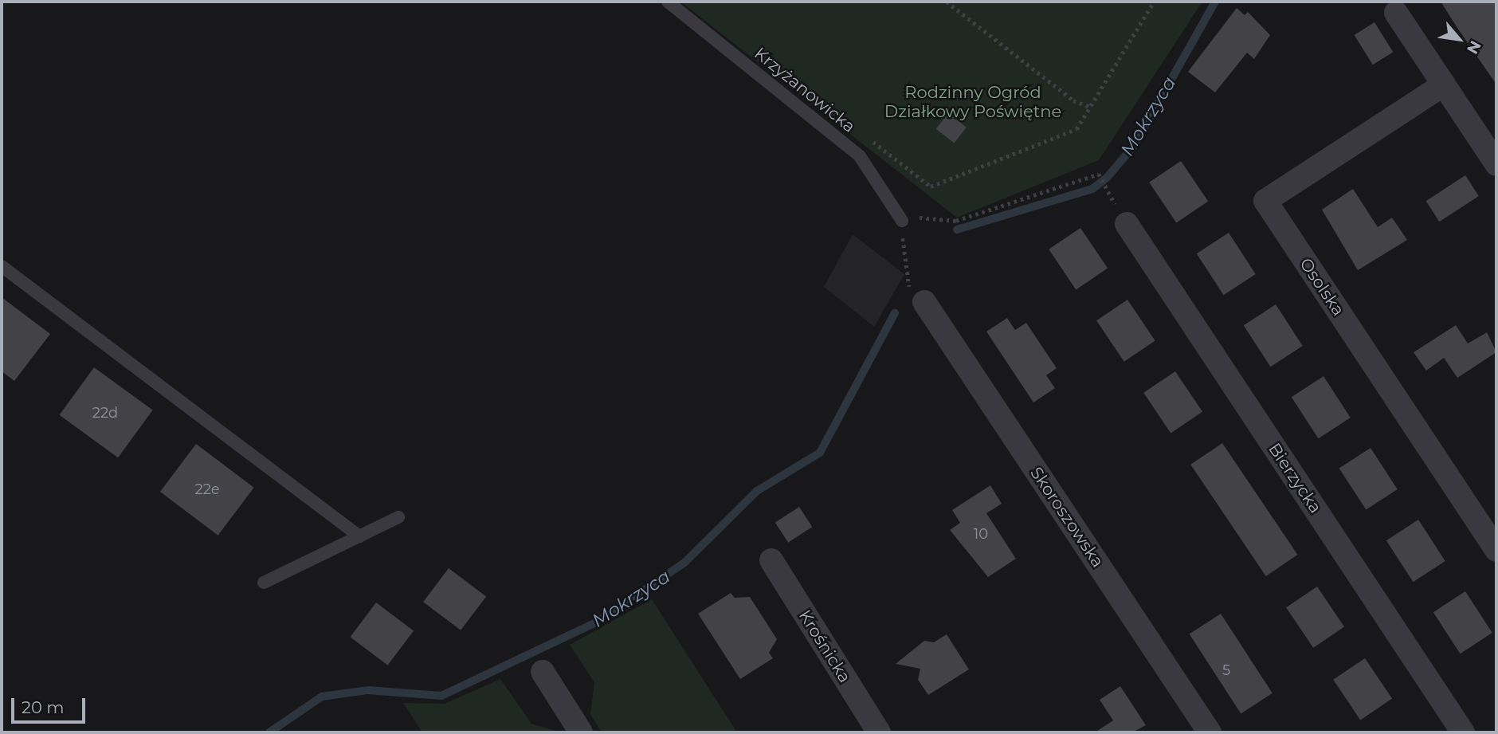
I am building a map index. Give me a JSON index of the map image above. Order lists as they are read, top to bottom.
{
  "streets": {
    "street": [
      "Osolska",
      "Bierzycka",
      "Skoroszowska",
      "Krośnicka"
    ],
    "lane": ["Krzyżanowicka"]
  },
  "water": ["Mokrzyca"],
  "parks": ["Rodzinny Ogród Działkowy Poświętne"],
  "house_numbers": [
    "22d",
    "22e",
    "10",
    "5"
  ],
  "scale_bar": "20 m",
  "north": "bottom right"
}
